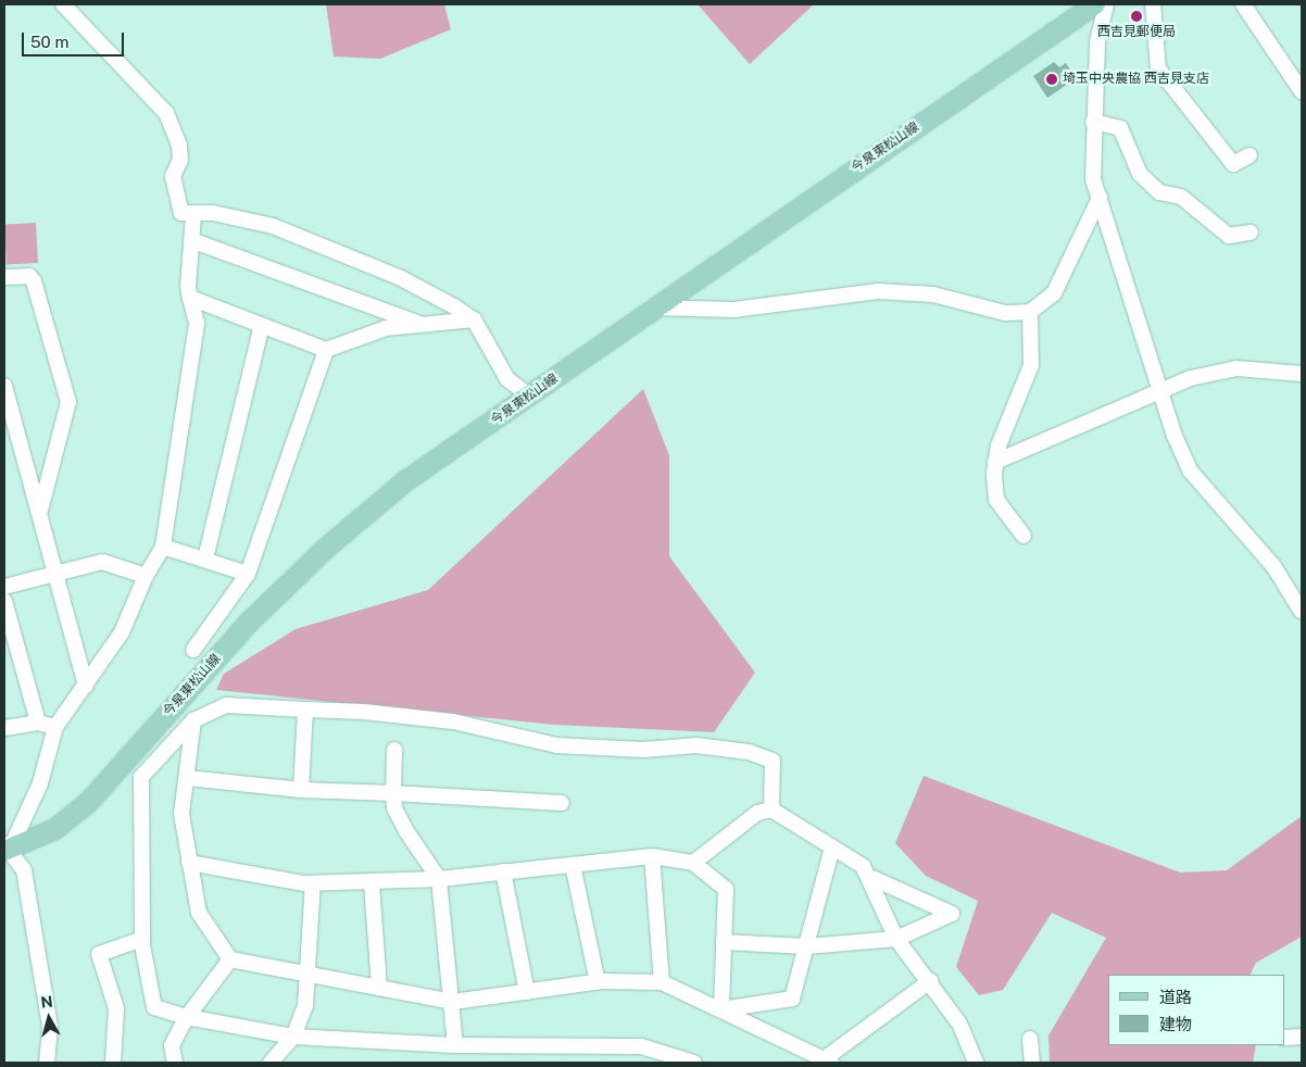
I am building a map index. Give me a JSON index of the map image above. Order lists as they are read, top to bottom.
{
  "streets": {
    "main road": ["今泉東松山線"]
  },
  "places": ["西吉見郵便局", "埼玉中央農協 西吉見支店"],
  "legend": ["道路", "建物"],
  "scale_bar": "50 m",
  "north": "top"
}
